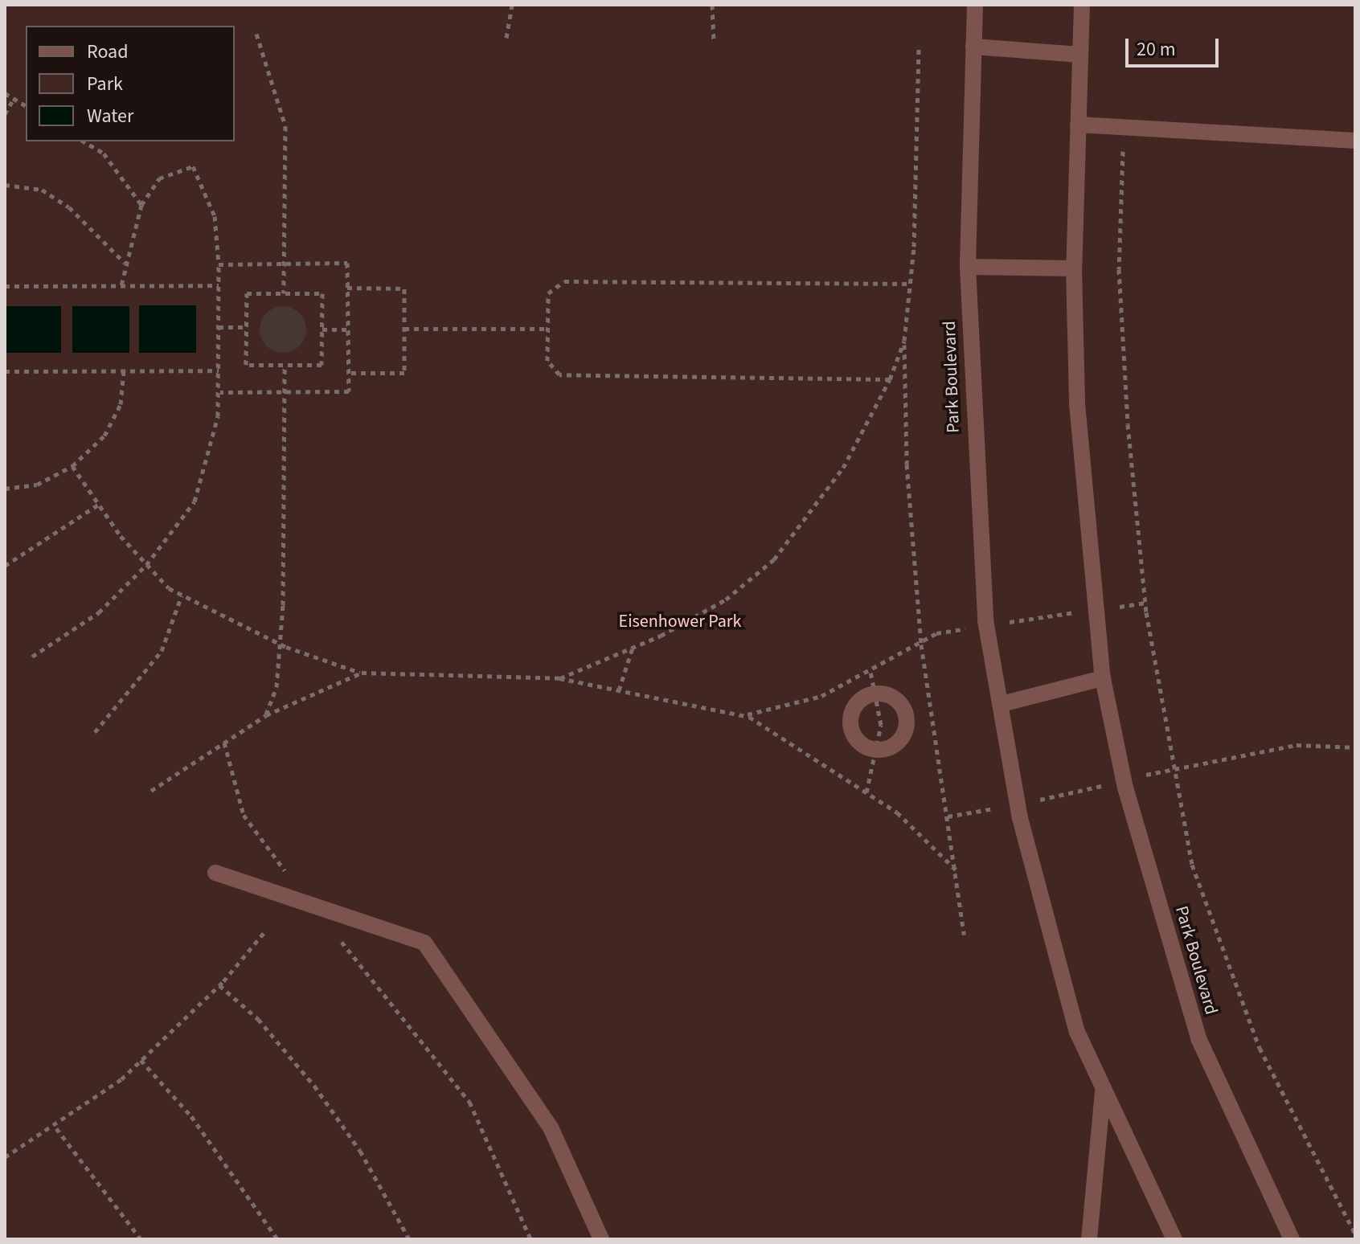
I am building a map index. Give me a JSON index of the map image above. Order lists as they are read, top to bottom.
{
  "streets": {
    "street": ["Park Boulevard"]
  },
  "parks": ["Eisenhower Park"],
  "legend": ["Road", "Park", "Water"],
  "scale_bar": "20 m"
}
